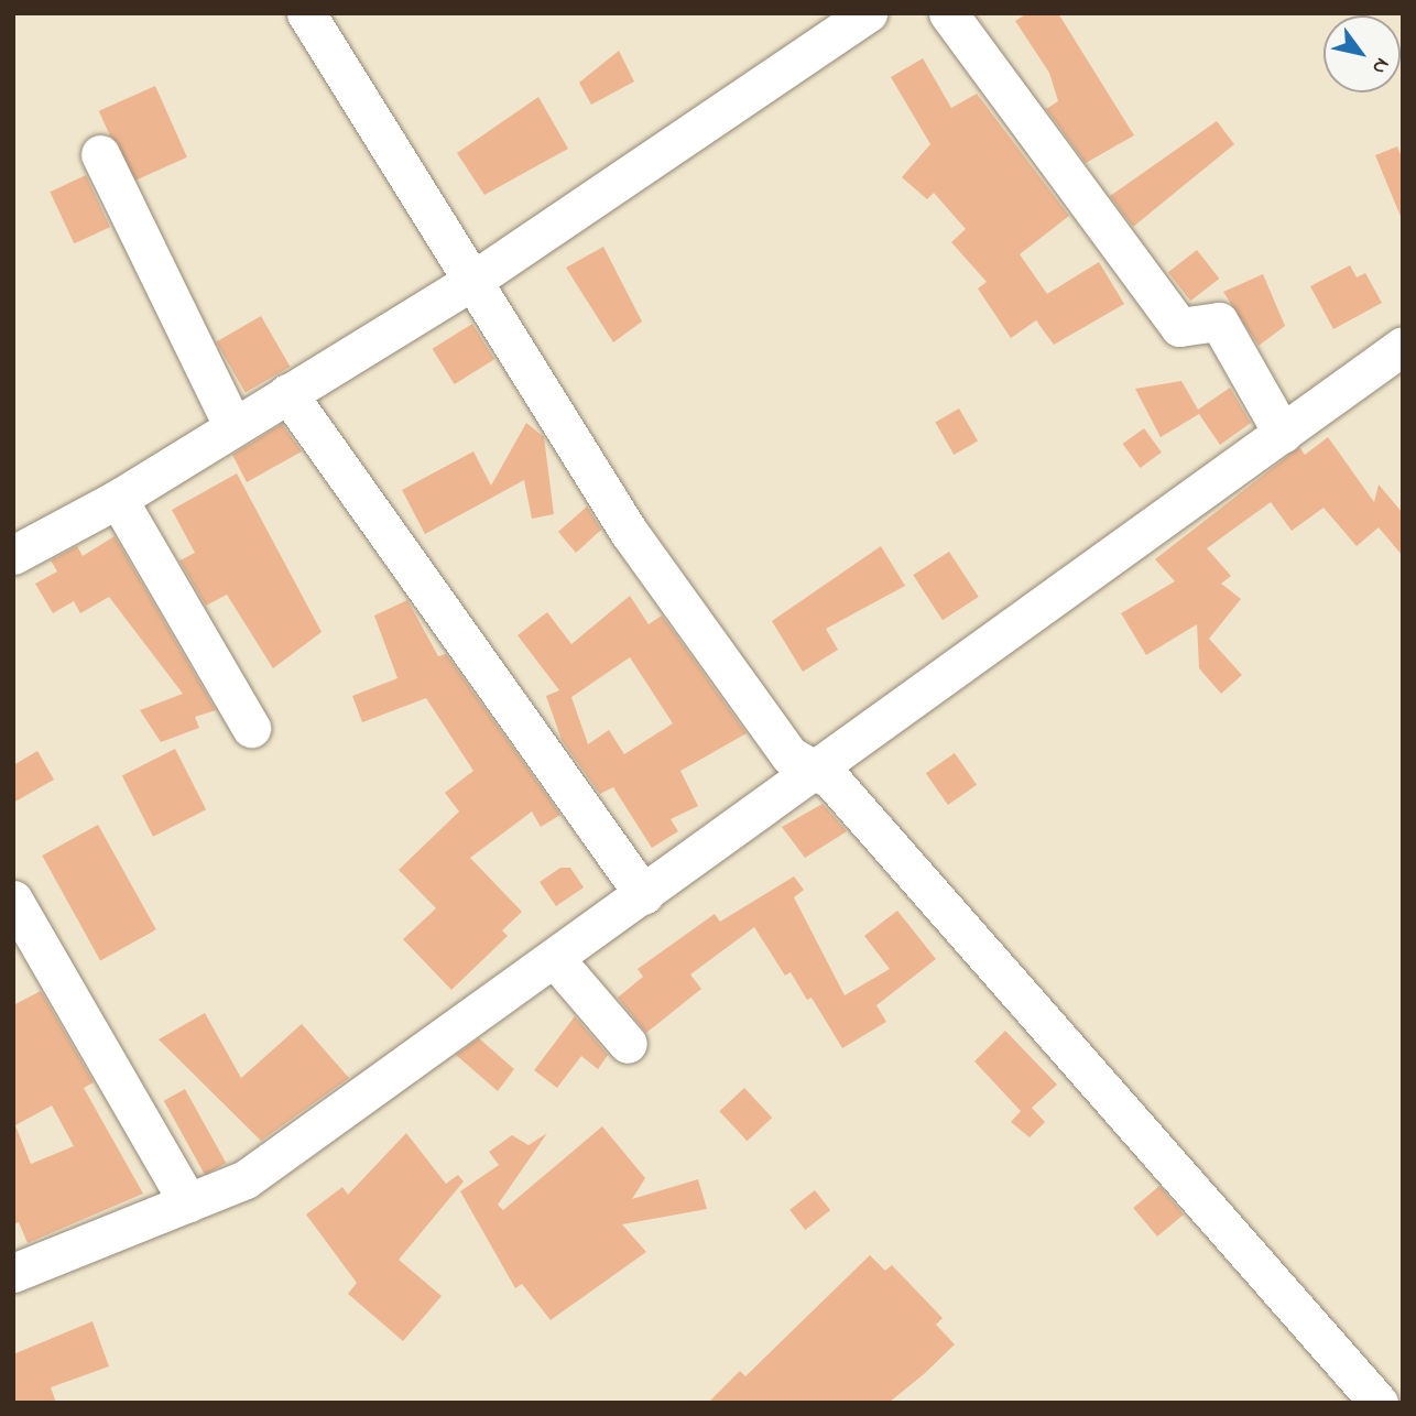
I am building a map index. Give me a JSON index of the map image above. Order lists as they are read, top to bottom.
{
  "north": "bottom right"
}
